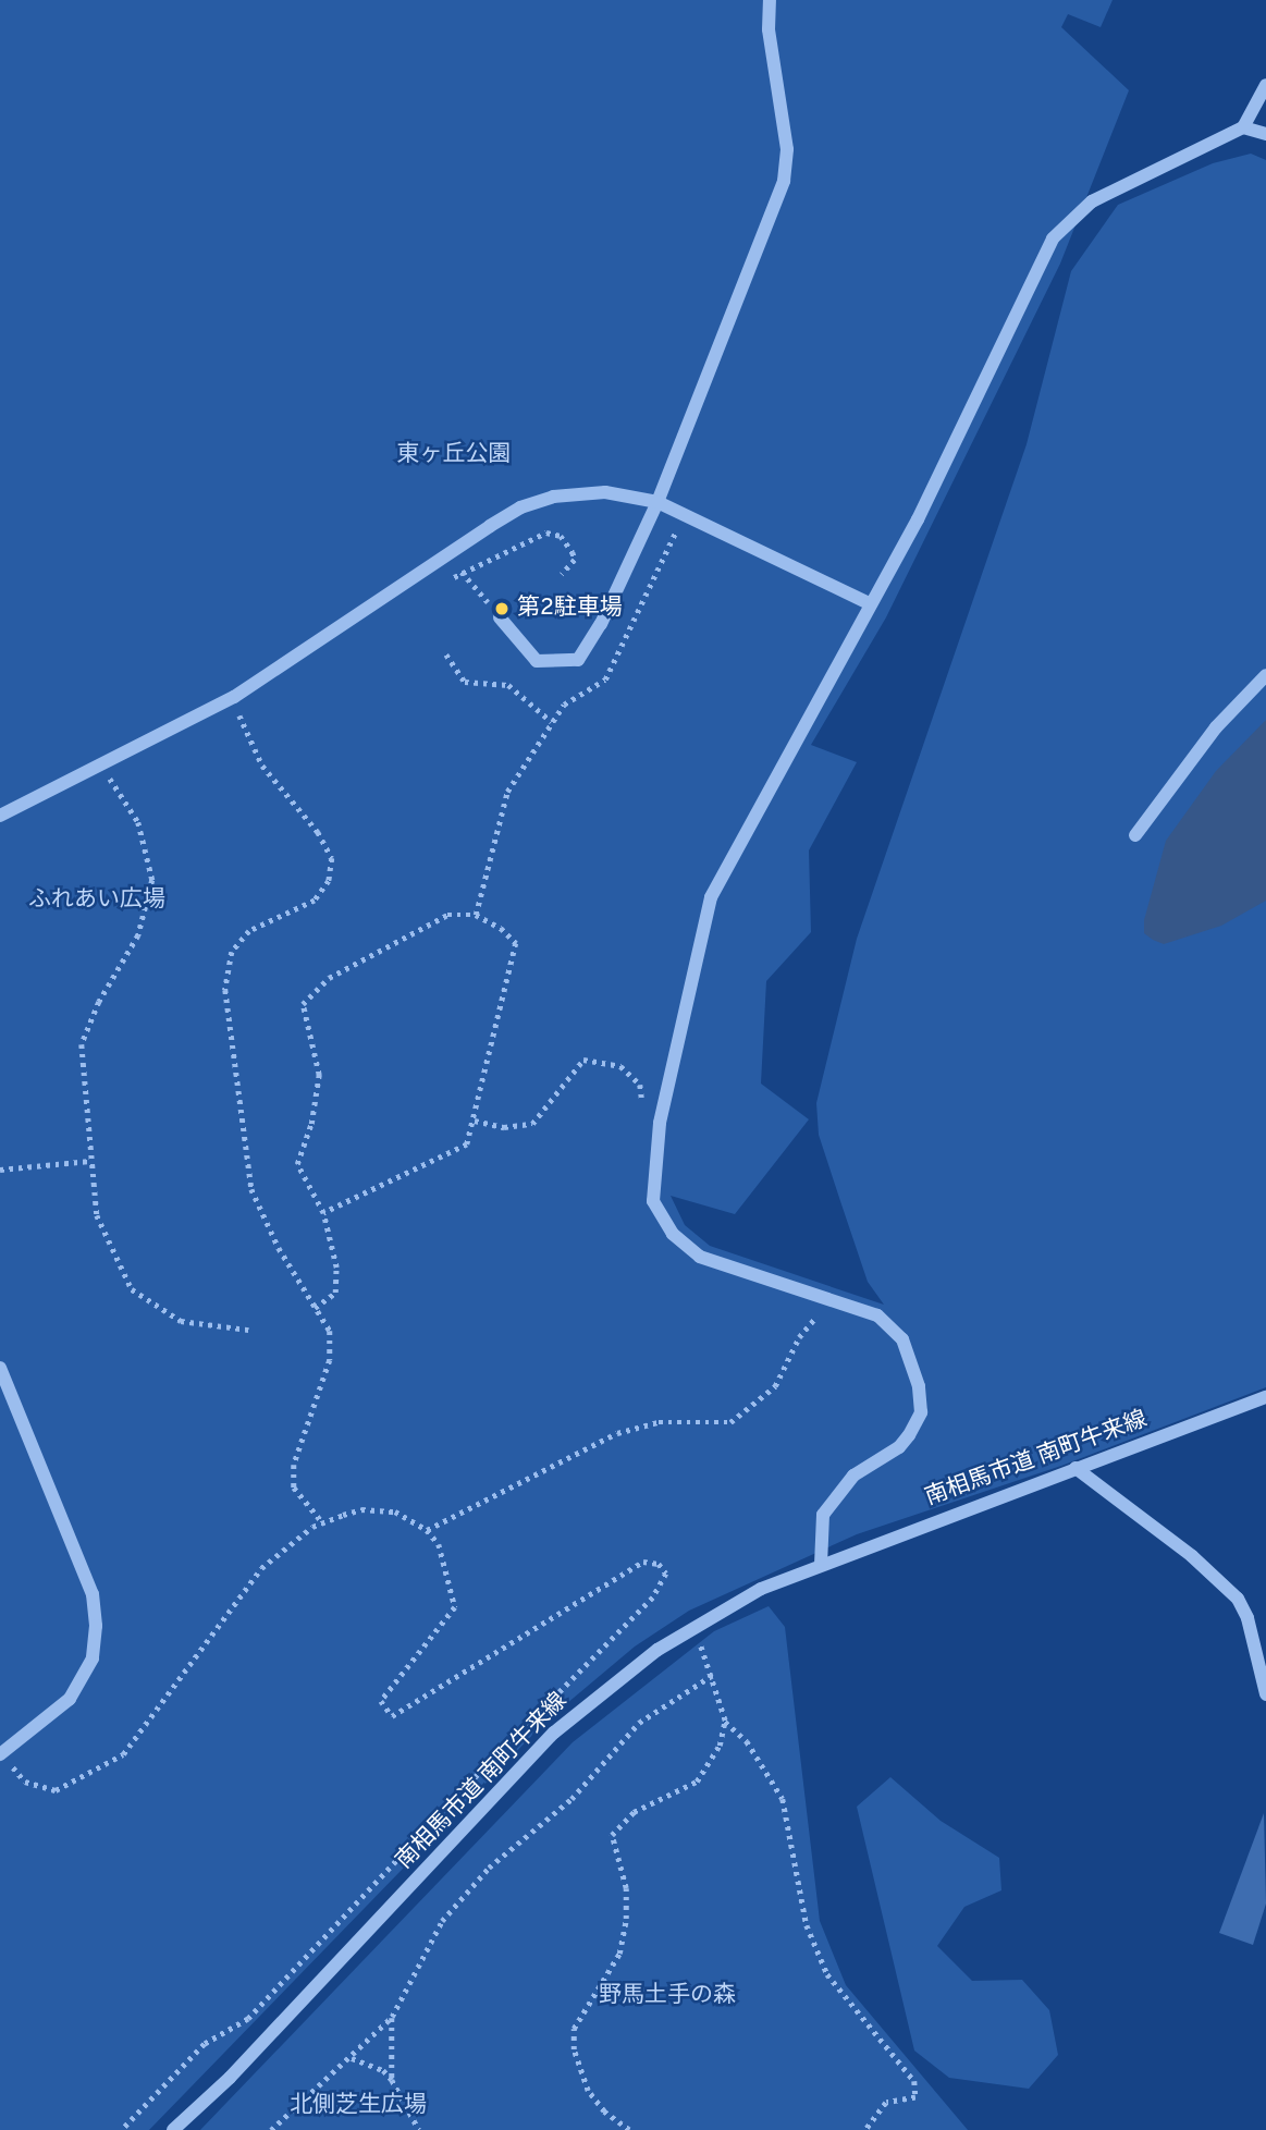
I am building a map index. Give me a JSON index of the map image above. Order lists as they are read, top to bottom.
{
  "streets": {
    "street": ["南相馬市道 南町牛来線"]
  },
  "parks": [
    "東ヶ丘公園",
    "ふれあい広場",
    "野馬土手の森",
    "北側芝生広場"
  ],
  "places": ["第2駐車場"]
}
